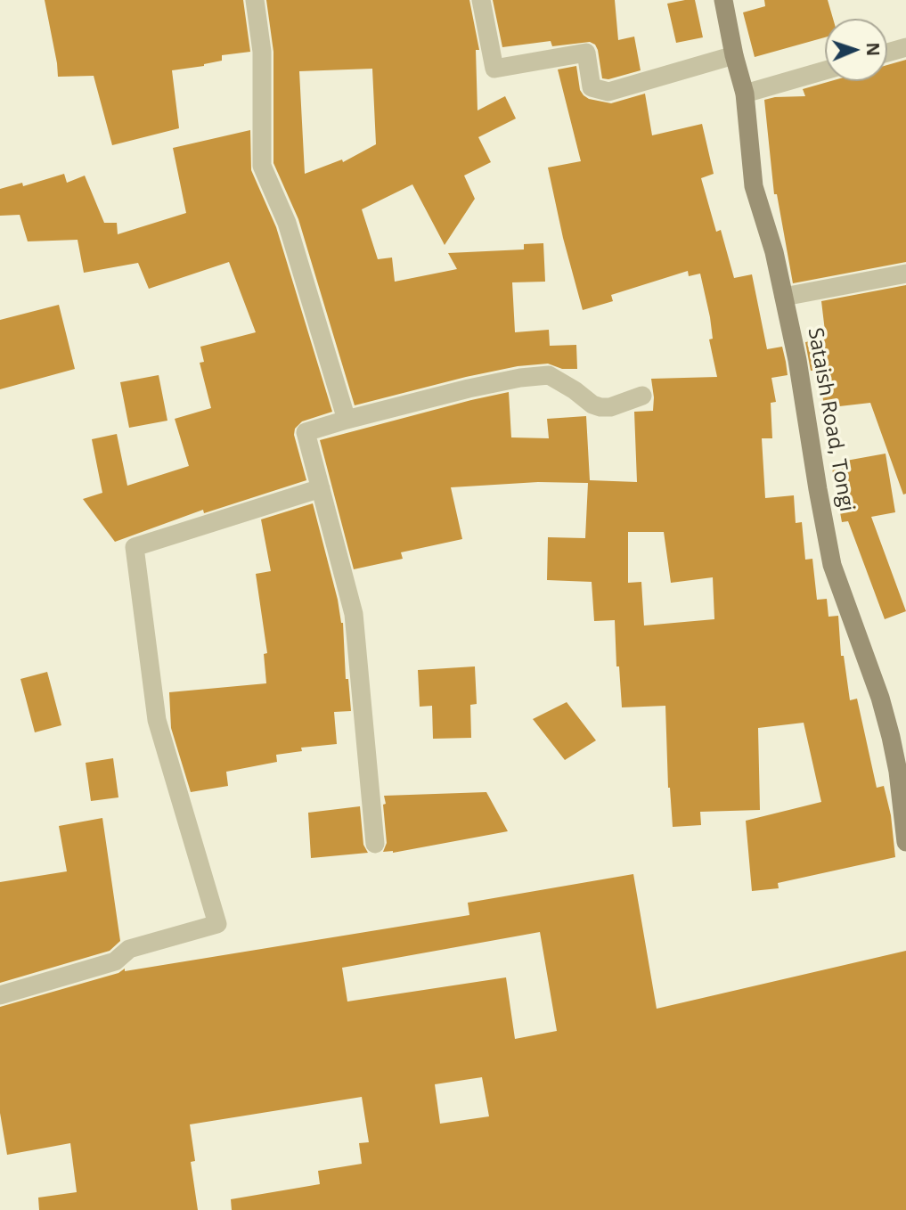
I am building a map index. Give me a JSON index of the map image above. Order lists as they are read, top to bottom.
{
  "streets": {
    "street": ["Sataish Road, Tongi"]
  },
  "north": "right"
}
